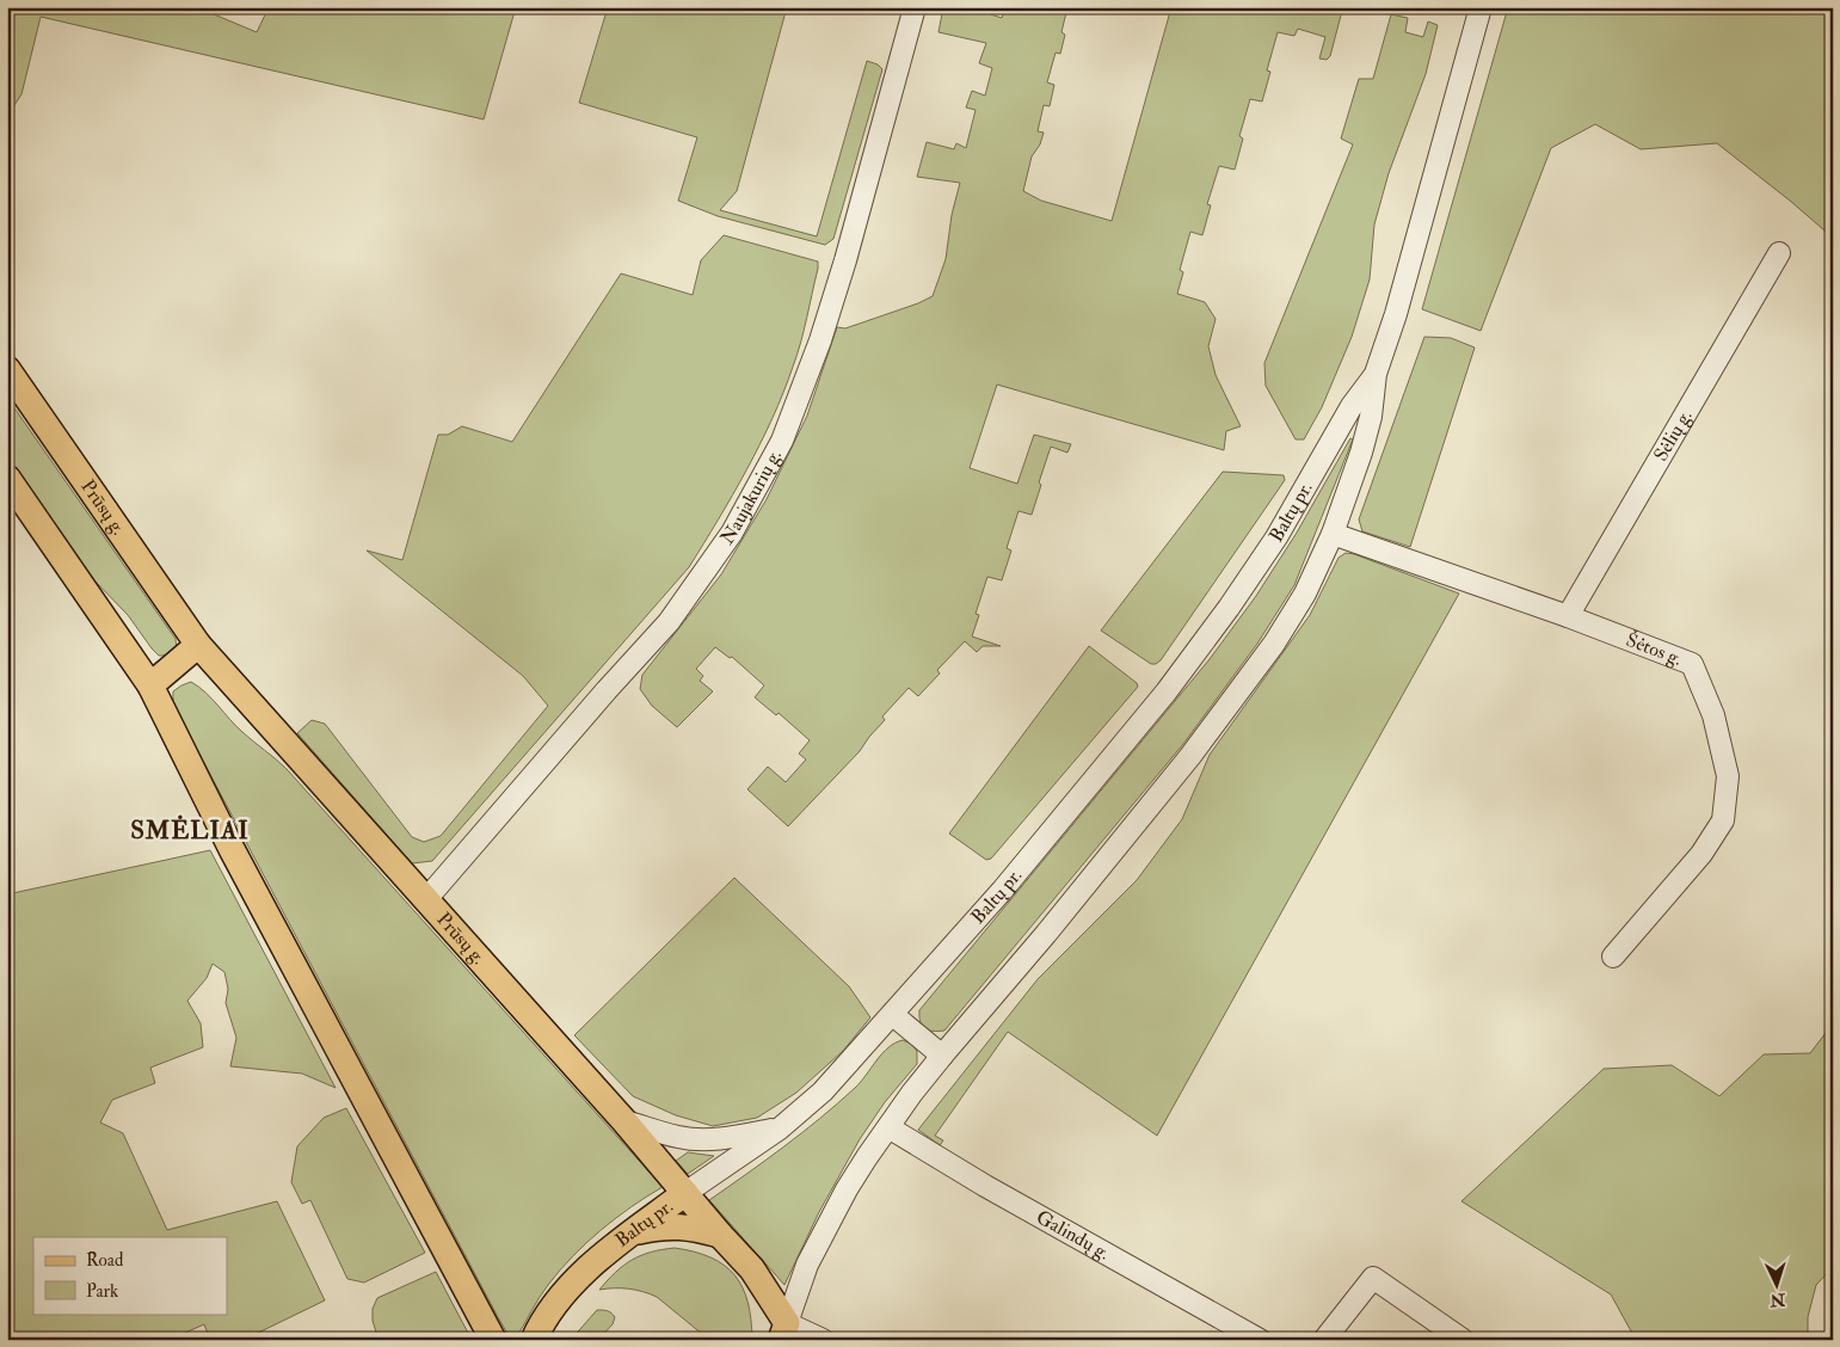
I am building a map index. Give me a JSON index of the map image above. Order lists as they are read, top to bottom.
{
  "streets": {
    "main road": ["Prūsų g.", "Baltų pr."],
    "street": [
      "Sėlių g.",
      "Naujakurių g.",
      "Šėtos g.",
      "Galindų g."
    ]
  },
  "crossings": [
    ["Sėlių g.", "Šėtos g."],
    ["Naujakurių g.", "Prūsų g."],
    ["Prūsų g.", "Baltų pr."],
    ["Baltų pr.", "Šėtos g."],
    ["Baltų pr.", "Galindų g."]
  ],
  "districts": ["SMĖLIAI"],
  "legend": ["Road", "Park"],
  "north": "bottom"
}
